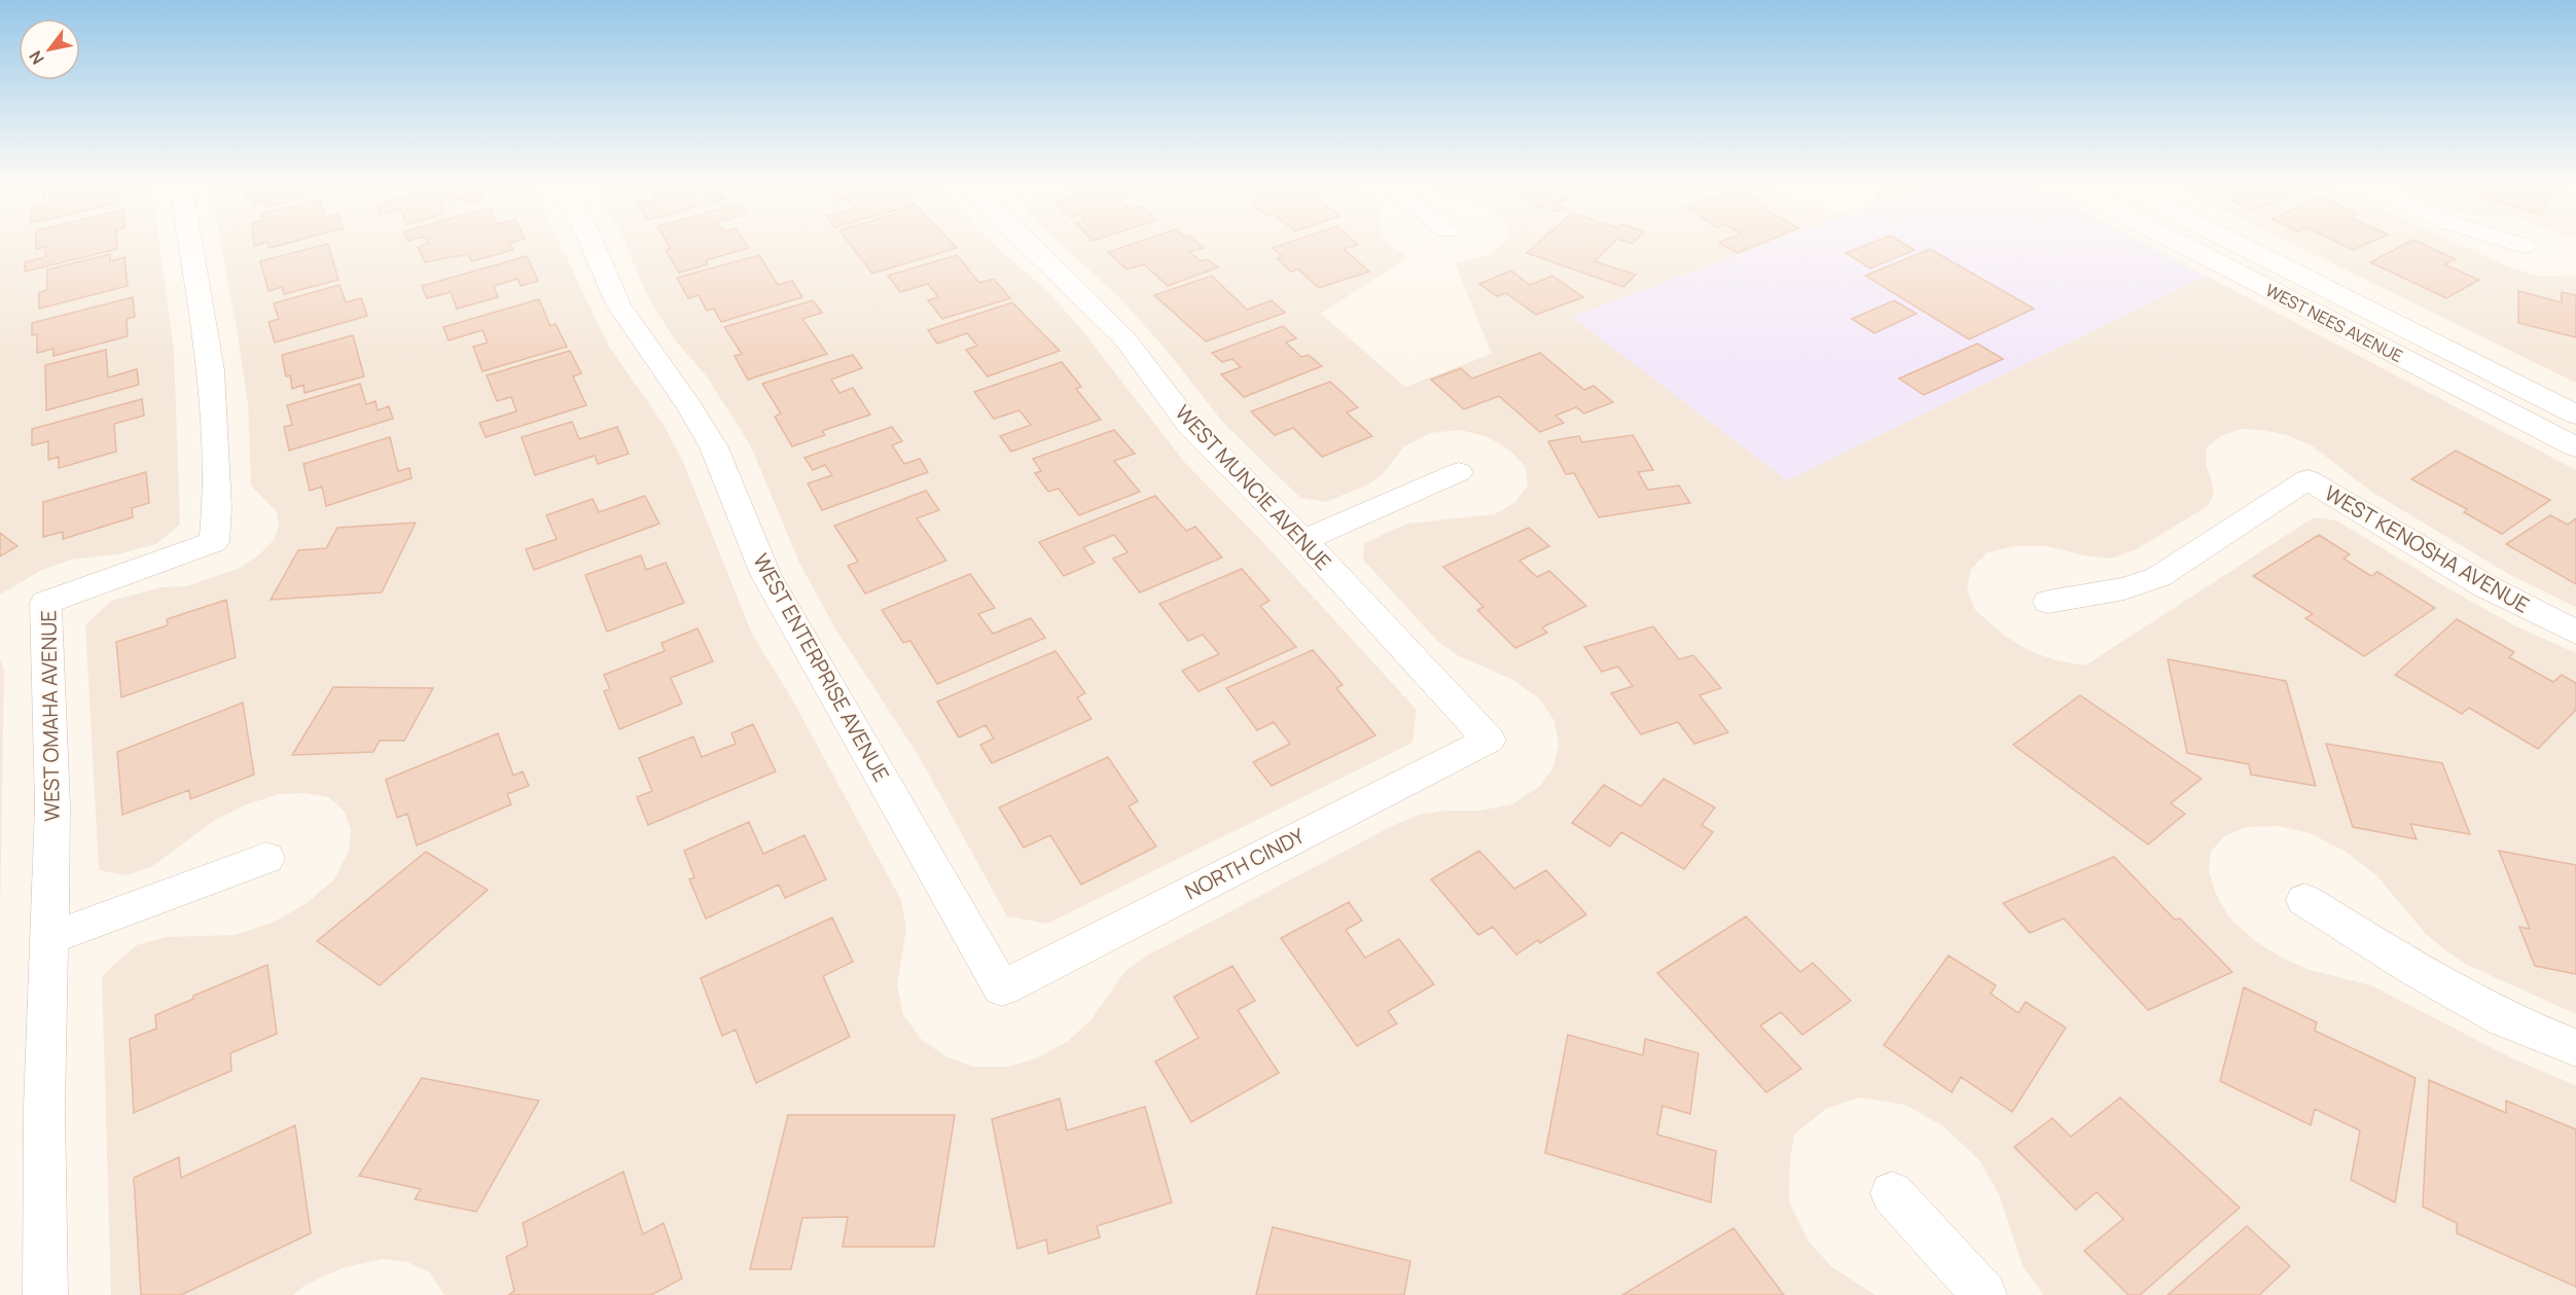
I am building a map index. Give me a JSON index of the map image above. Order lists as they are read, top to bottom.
{
  "streets": {
    "main road": ["WEST NEES AVENUE"],
    "street": [
      "WEST MUNCIE AVENUE",
      "WEST KENOSHA AVENUE",
      "WEST ENTERPRISE AVENUE",
      "WEST OMAHA AVENUE",
      "NORTH CINDY"
    ]
  },
  "crossings": [
    ["WEST MUNCIE AVENUE", "NORTH CINDY"],
    ["WEST ENTERPRISE AVENUE", "NORTH CINDY"]
  ],
  "north": "bottom left"
}
